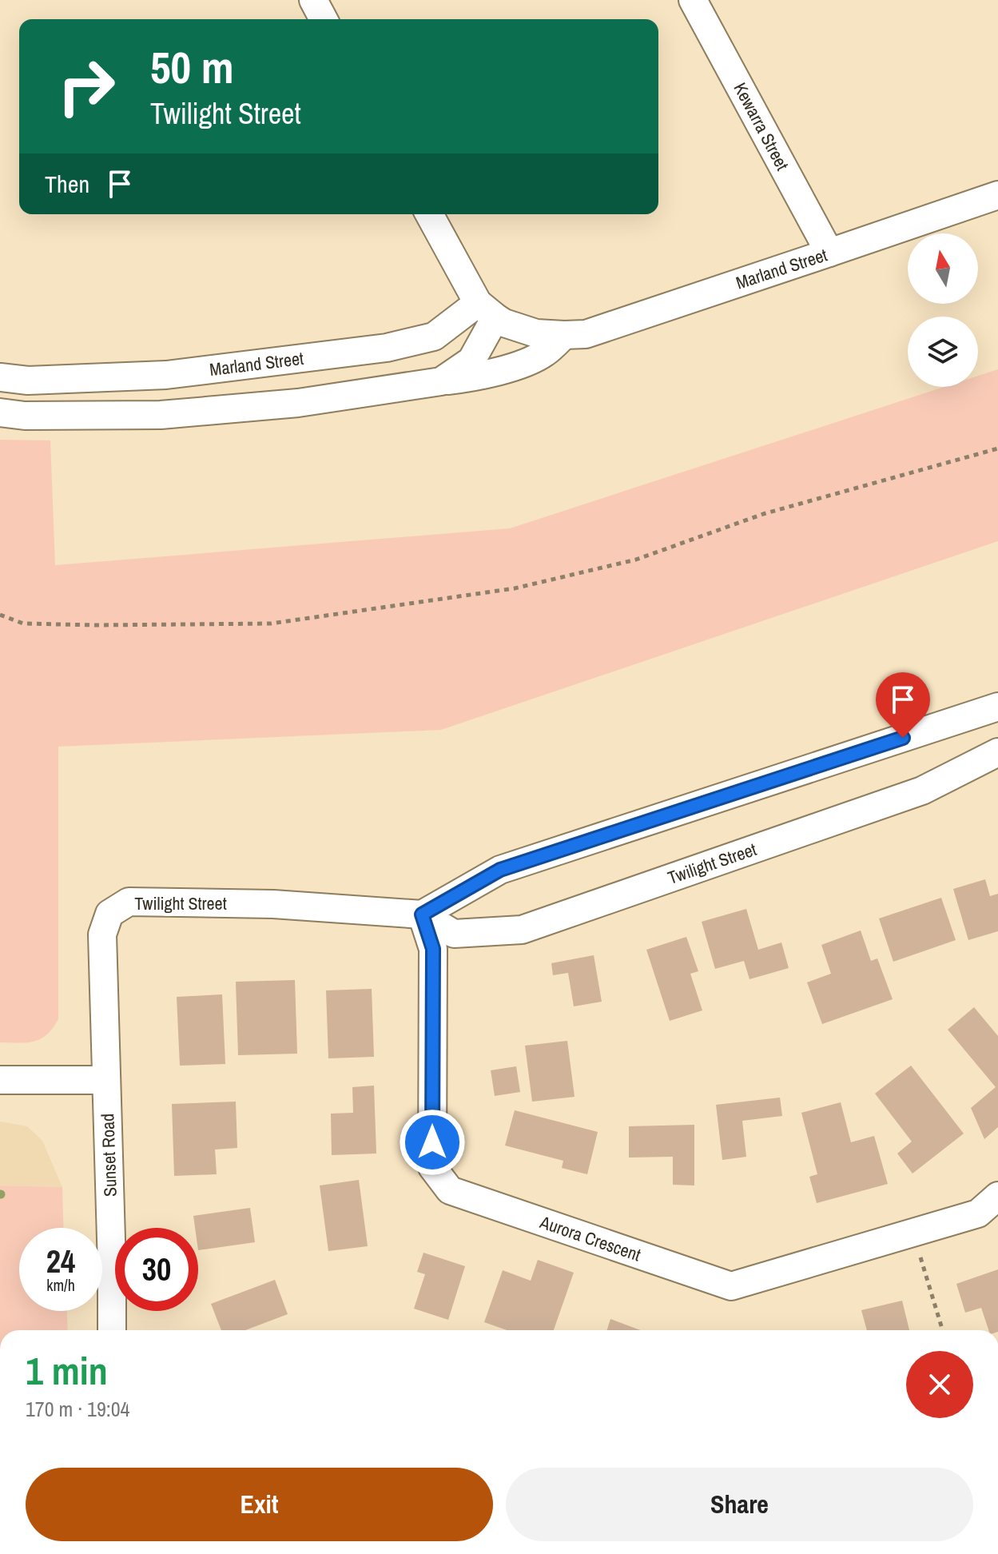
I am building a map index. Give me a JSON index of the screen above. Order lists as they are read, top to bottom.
{
  "streets": {
    "street": [
      "Kewarra Street",
      "Marland Street",
      "Twilight Street",
      "Sunset Road",
      "Aurora Crescent"
    ]
  },
  "crossings": [
    ["Kewarra Street", "Marland Street"],
    ["Twilight Street", "Sunset Road"],
    ["Twilight Street", "Aurora Crescent"]
  ],
  "north": "top",
  "page": {
    "turn": ["50 m", "Twilight Street"],
    "then": "Then",
    "speed": "24 km/h",
    "limit": "30",
    "heading": ["1 min", "170 m · 19:04"],
    "buttons": ["Exit", "Share"]
  }
}
